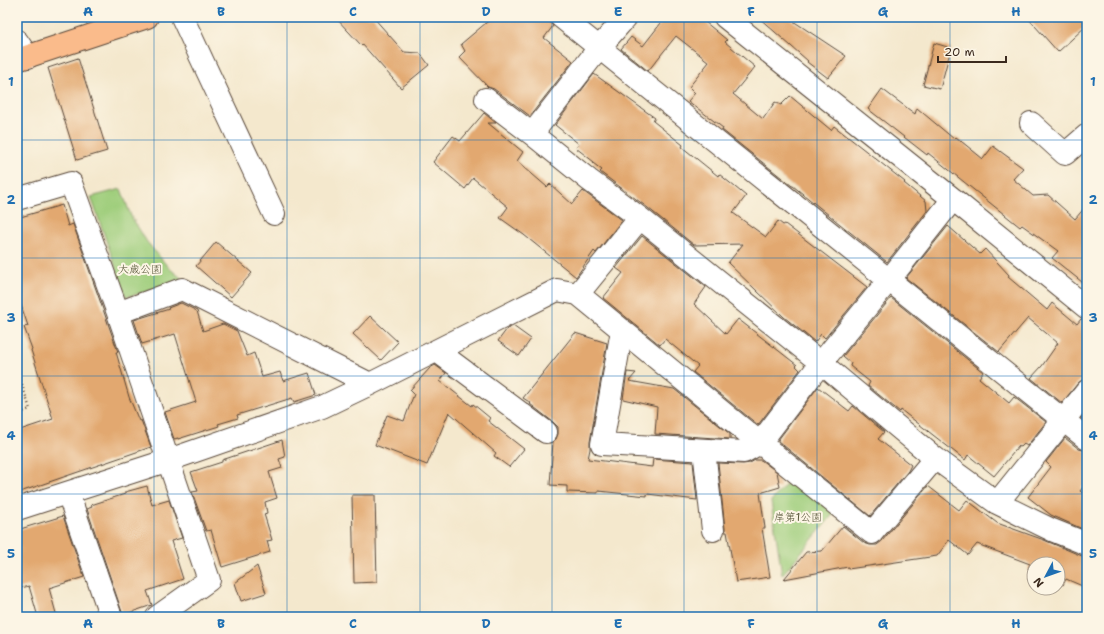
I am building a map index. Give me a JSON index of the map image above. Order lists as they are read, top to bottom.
{
  "parks": ["大歳公園", "岸第1公園"],
  "scale_bar": "20 m",
  "north": "bottom left",
  "grid": {
    "columns": [
      "A",
      "B",
      "C",
      "D",
      "E",
      "F",
      "G",
      "H"
    ],
    "rows": [
      "1",
      "2",
      "3",
      "4",
      "5"
    ]
  }
}
